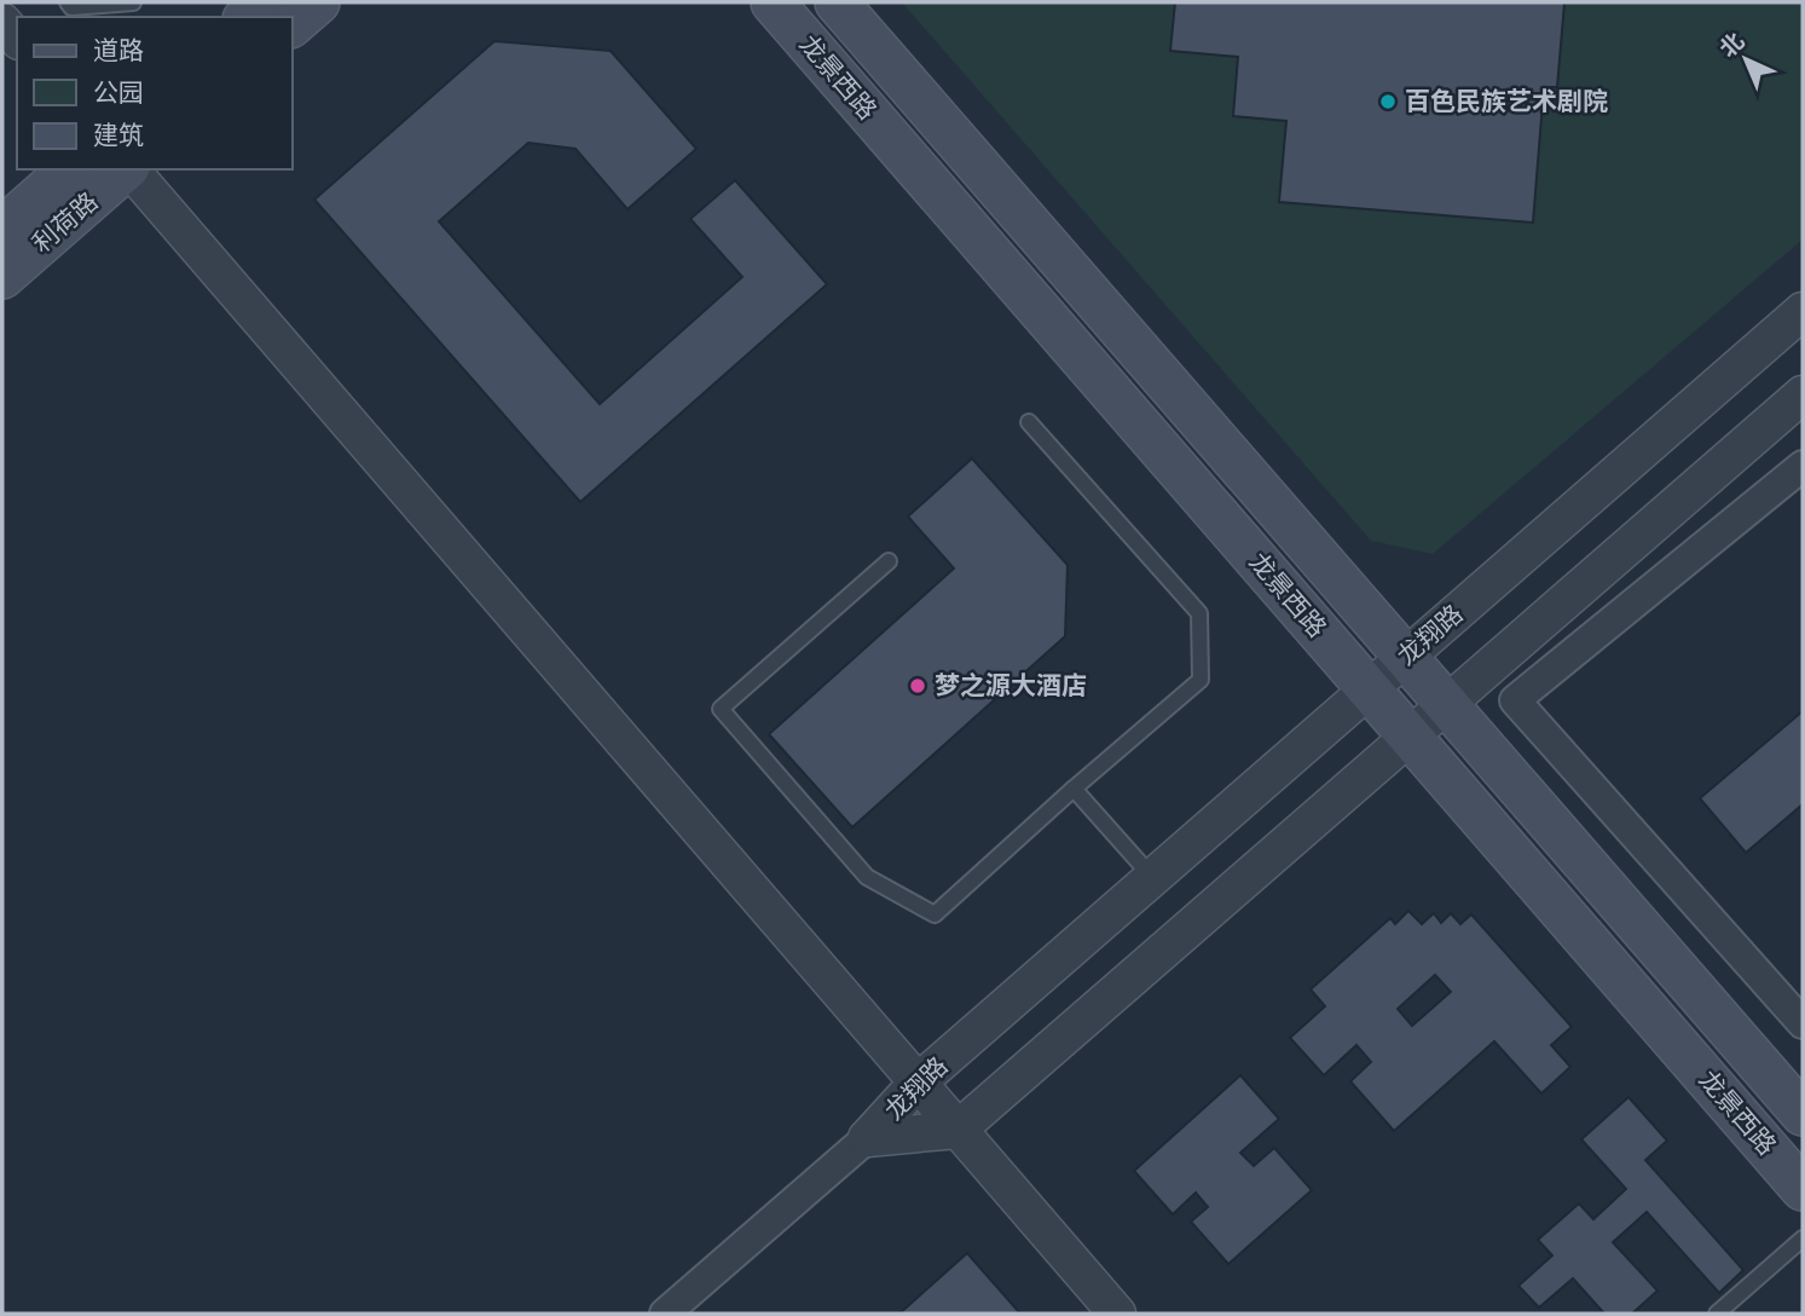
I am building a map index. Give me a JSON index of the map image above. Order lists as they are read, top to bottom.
{
  "streets": {
    "main road": ["龙景西路", "利荷路"],
    "street": ["龙翔路"]
  },
  "crossings": [
    ["龙景西路", "龙翔路"]
  ],
  "places": ["百色民族艺术剧院", "梦之源大酒店"],
  "legend": ["道路", "公园", "建筑"],
  "north": "top left"
}
